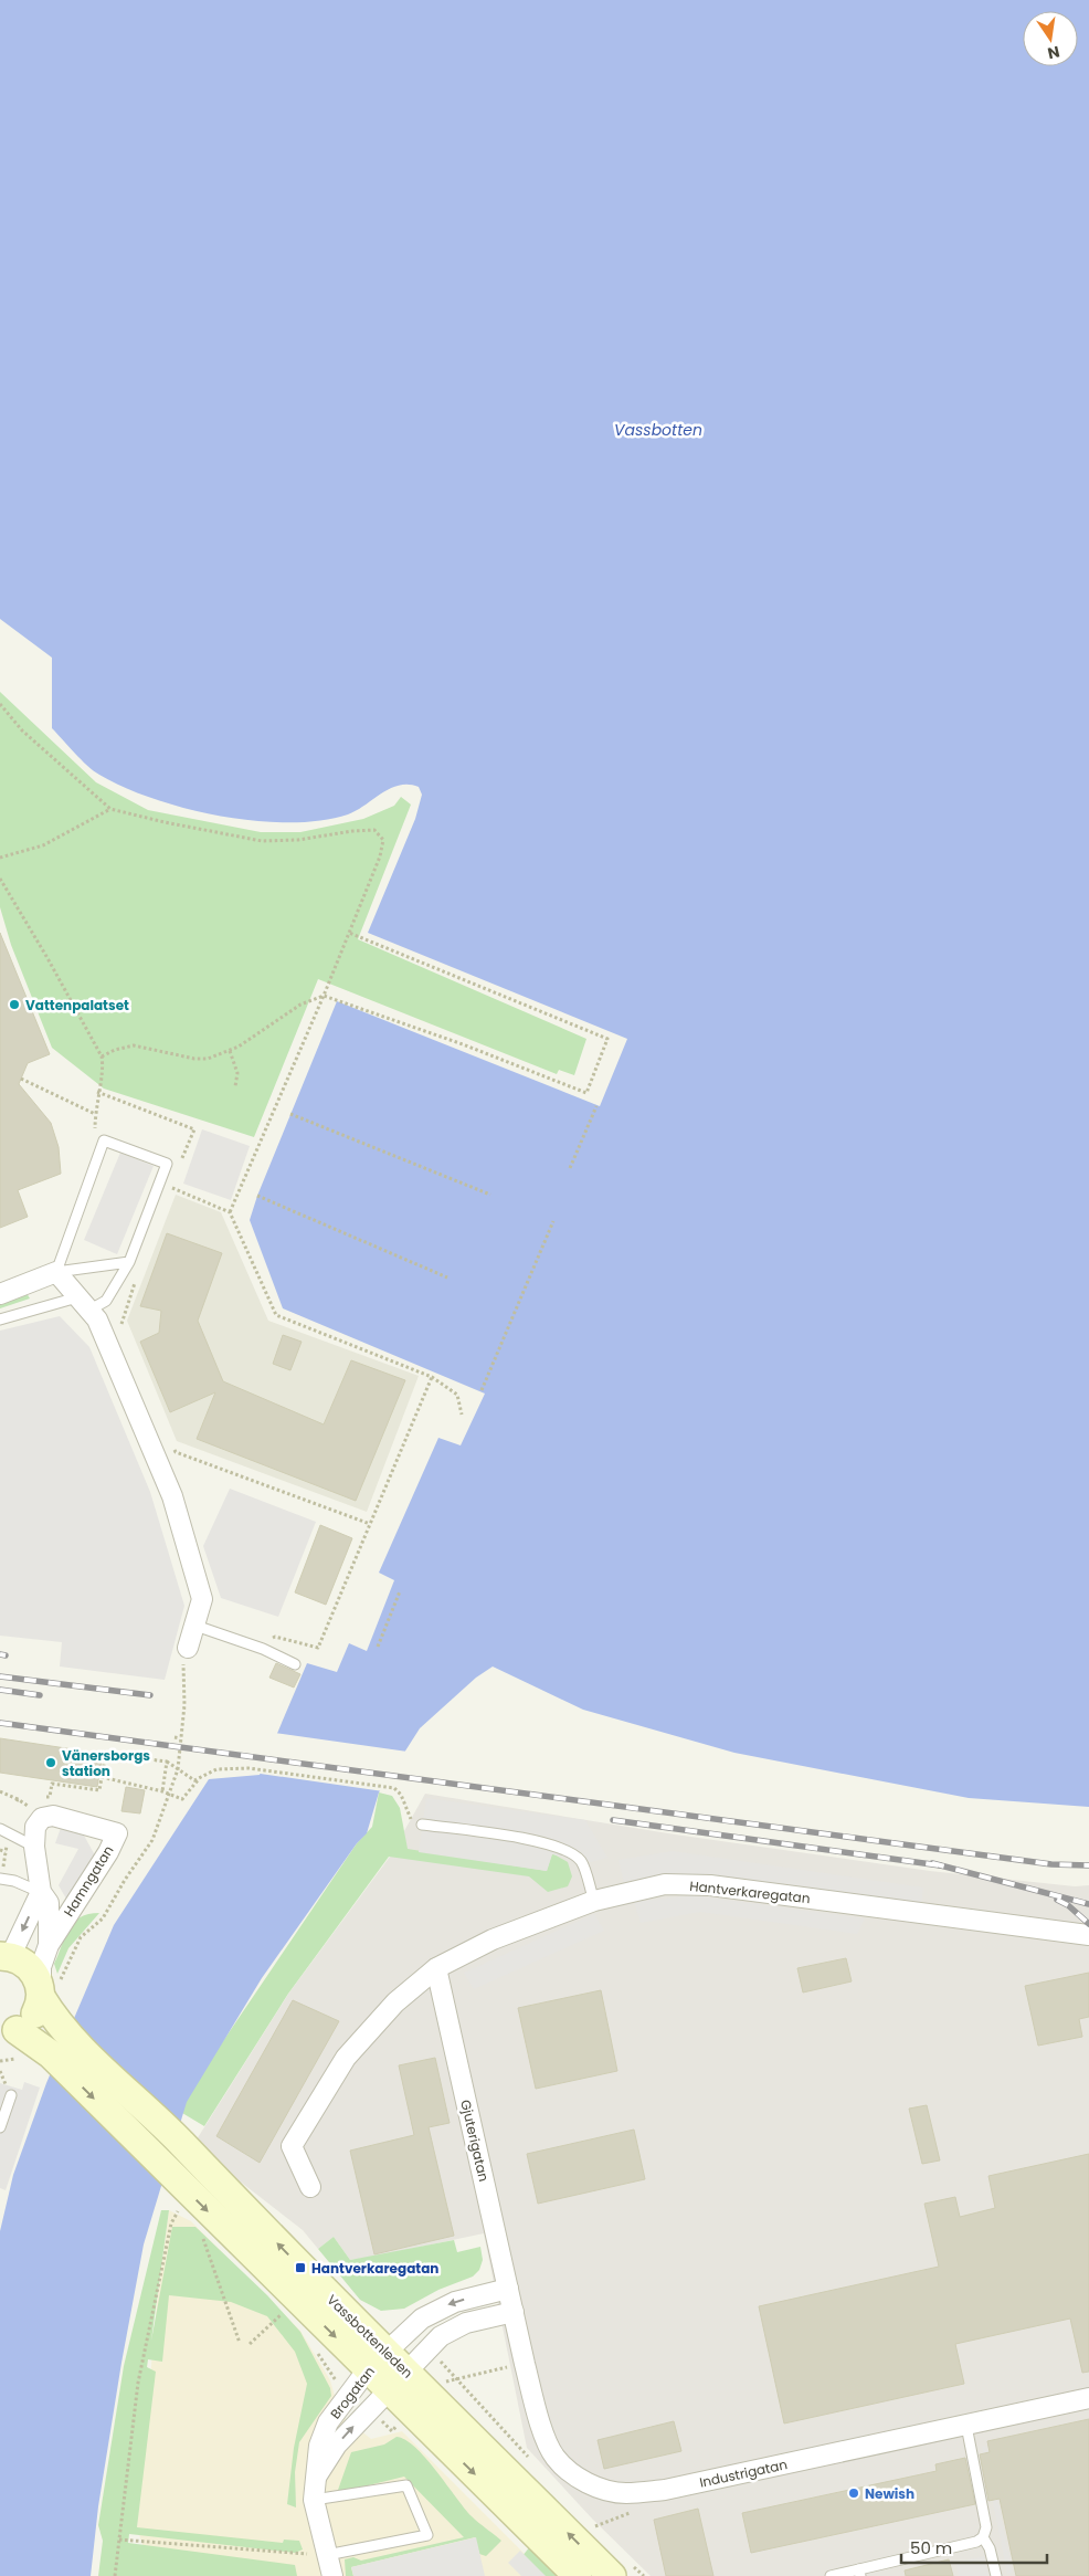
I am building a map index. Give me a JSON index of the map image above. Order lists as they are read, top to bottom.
{
  "streets": {
    "main road": ["Vassbottenleden"],
    "street": [
      "Hamngatan",
      "Hantverkaregatan",
      "Gjuterigatan",
      "Brogatan",
      "Industrigatan"
    ]
  },
  "crossings": [
    ["Hamngatan", "Vassbottenleden"],
    ["Hantverkaregatan", "Gjuterigatan"],
    ["Gjuterigatan", "Brogatan"],
    ["Gjuterigatan", "Industrigatan"],
    ["Vassbottenleden", "Brogatan"],
    ["Brogatan", "Industrigatan"]
  ],
  "water": ["Vassbotten"],
  "places": {
    "other": ["Vattenpalatset", "Vänersborgs station", "Newish"],
    "transit": ["Hantverkaregatan"]
  },
  "scale_bar": "50 m",
  "north": "bottom"
}
